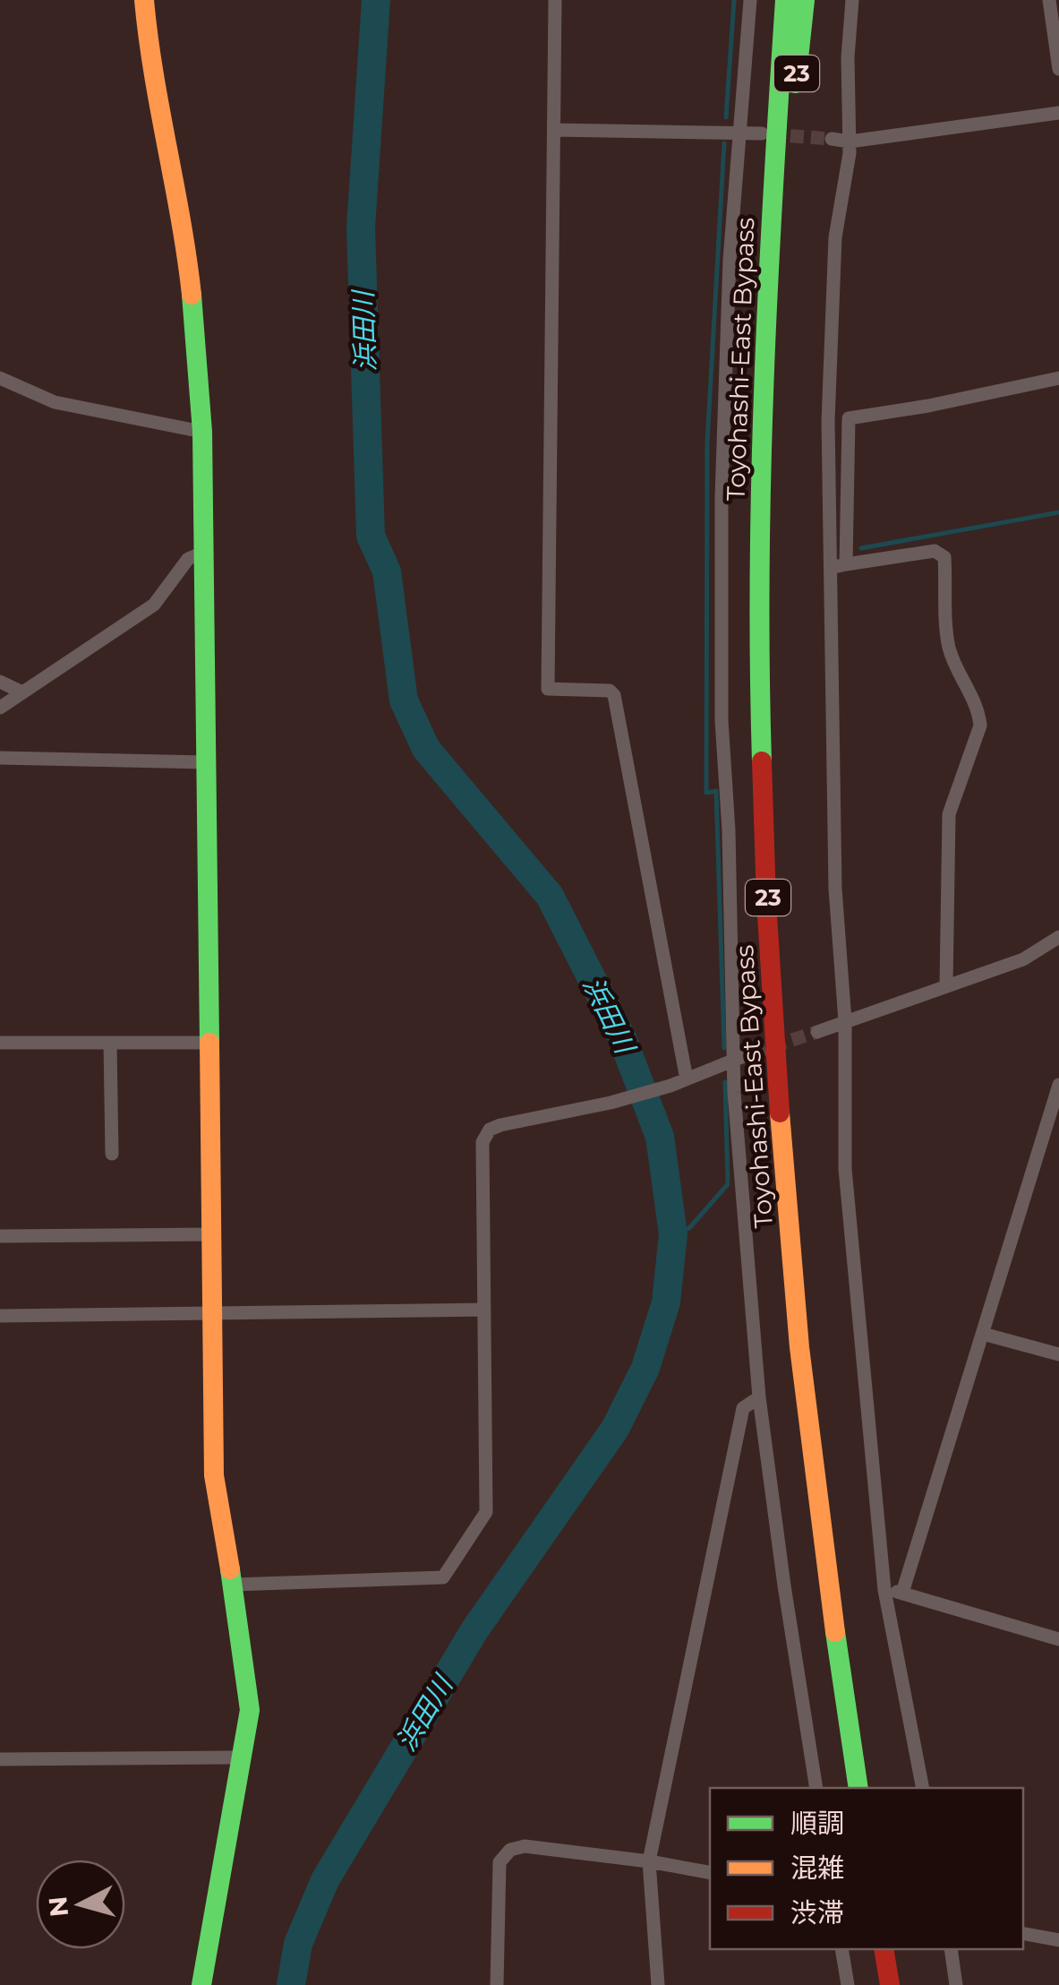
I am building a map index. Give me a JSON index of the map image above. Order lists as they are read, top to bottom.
{
  "streets": {
    "main road": ["23", "Toyohashi-East Bypass"]
  },
  "crossings": [
    ["23", "Toyohashi-East Bypass"]
  ],
  "water": ["浜田川"],
  "legend": ["順調", "混雑", "渋滞"],
  "north": "left"
}
